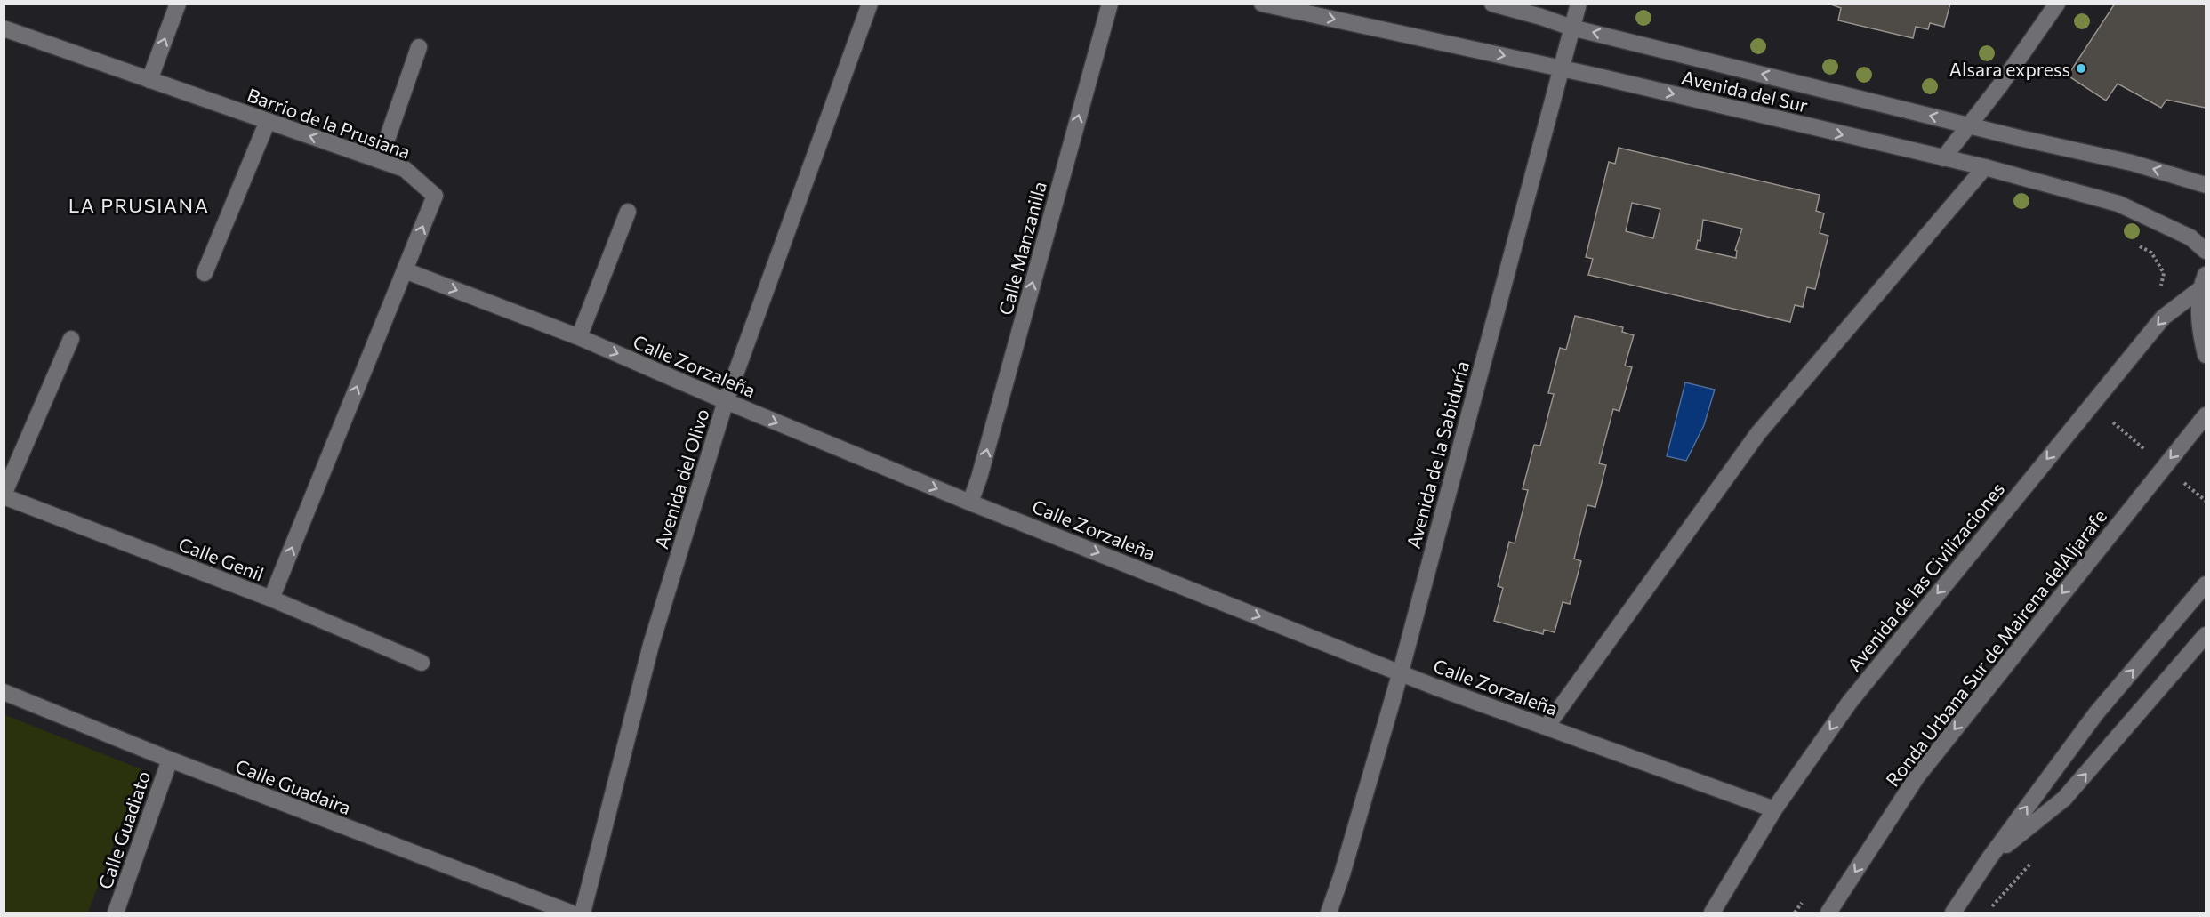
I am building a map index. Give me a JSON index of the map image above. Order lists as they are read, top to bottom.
{
  "streets": {
    "street": [
      "Avenida del Sur",
      "Barrio de la Prusiana",
      "Calle Manzanilla",
      "Calle Zorzaleña",
      "Avenida de la Sabiduría",
      "Avenida del Olivo",
      "Calle Genil",
      "Avenida de las Civilizaciones",
      "Ronda Urbana Sur de Mairena delAljarafe",
      "Calle Guadaira",
      "Calle Guadiato"
    ]
  },
  "crossings": [
    ["Avenida del Sur", "Avenida de la Sabiduría"],
    ["Barrio de la Prusiana", "Calle Zorzaleña"],
    ["Barrio de la Prusiana", "Calle Genil"],
    ["Calle Manzanilla", "Calle Zorzaleña"],
    ["Calle Zorzaleña", "Avenida de la Sabiduría"],
    ["Calle Zorzaleña", "Avenida del Olivo"],
    ["Calle Zorzaleña", "Avenida de las Civilizaciones"],
    ["Calle Guadaira", "Calle Guadiato"]
  ],
  "one_way": ["Calle Manzanilla", "Calle Zorzaleña", "Avenida de las Civilizaciones"],
  "districts": ["LA PRUSIANA"],
  "places": ["Alsara express"]
}
